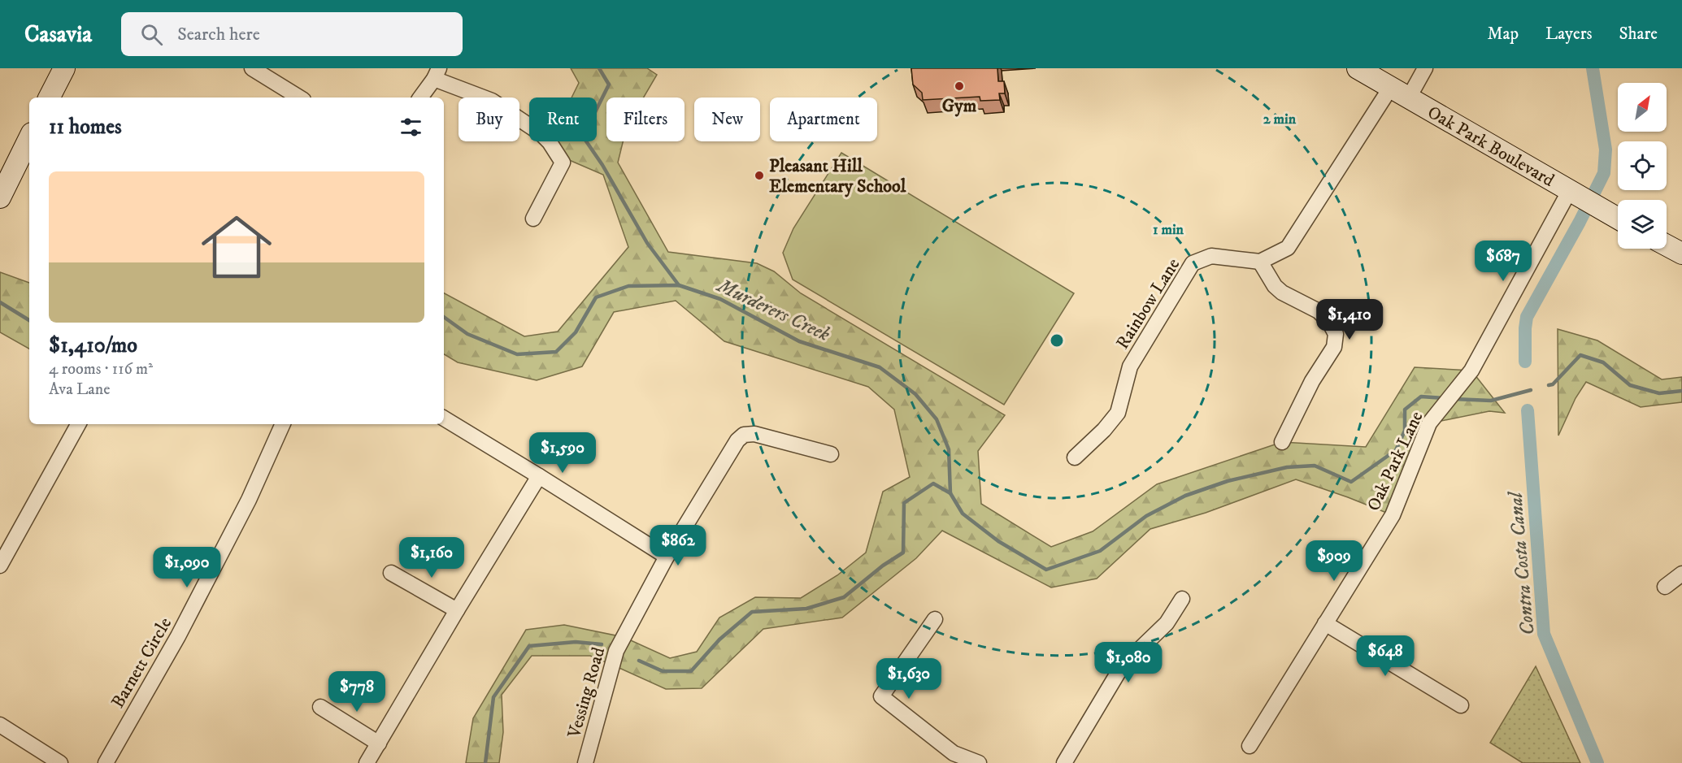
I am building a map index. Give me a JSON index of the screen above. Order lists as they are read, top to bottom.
{
  "streets": {
    "street": [
      "Oak Park Boulevard",
      "Rainbow Lane",
      "Oak Park Lane",
      "Barnett Circle",
      "Vessing Road"
    ]
  },
  "crossings": [
    ["Oak Park Boulevard", "Oak Park Lane"]
  ],
  "water": ["Murderers Creek", "Contra Costa Canal"],
  "places": ["Gym", "Pleasant Hill Elementary School"],
  "north": "top right",
  "page": {
    "header": "Casavia",
    "search": "Search here",
    "nav": ["Map", "Layers", "Share"],
    "chip": [
      "Buy",
      "Rent",
      "Filters",
      "New",
      "Apartment"
    ],
    "heading": "11 homes",
    "list": [
      {
        "name": "$1,410/mo",
        "note": "4 rooms · 116 m² · Ava Lane"
      }
    ],
    "price": [
      "$687",
      "$1,410",
      "$1,590",
      "$862",
      "$1,160",
      "$909",
      "$1,090",
      "$648",
      "$1,080",
      "$1,630",
      "$778"
    ]
  },
  "rings": ["2 min", "1 min"]
}
